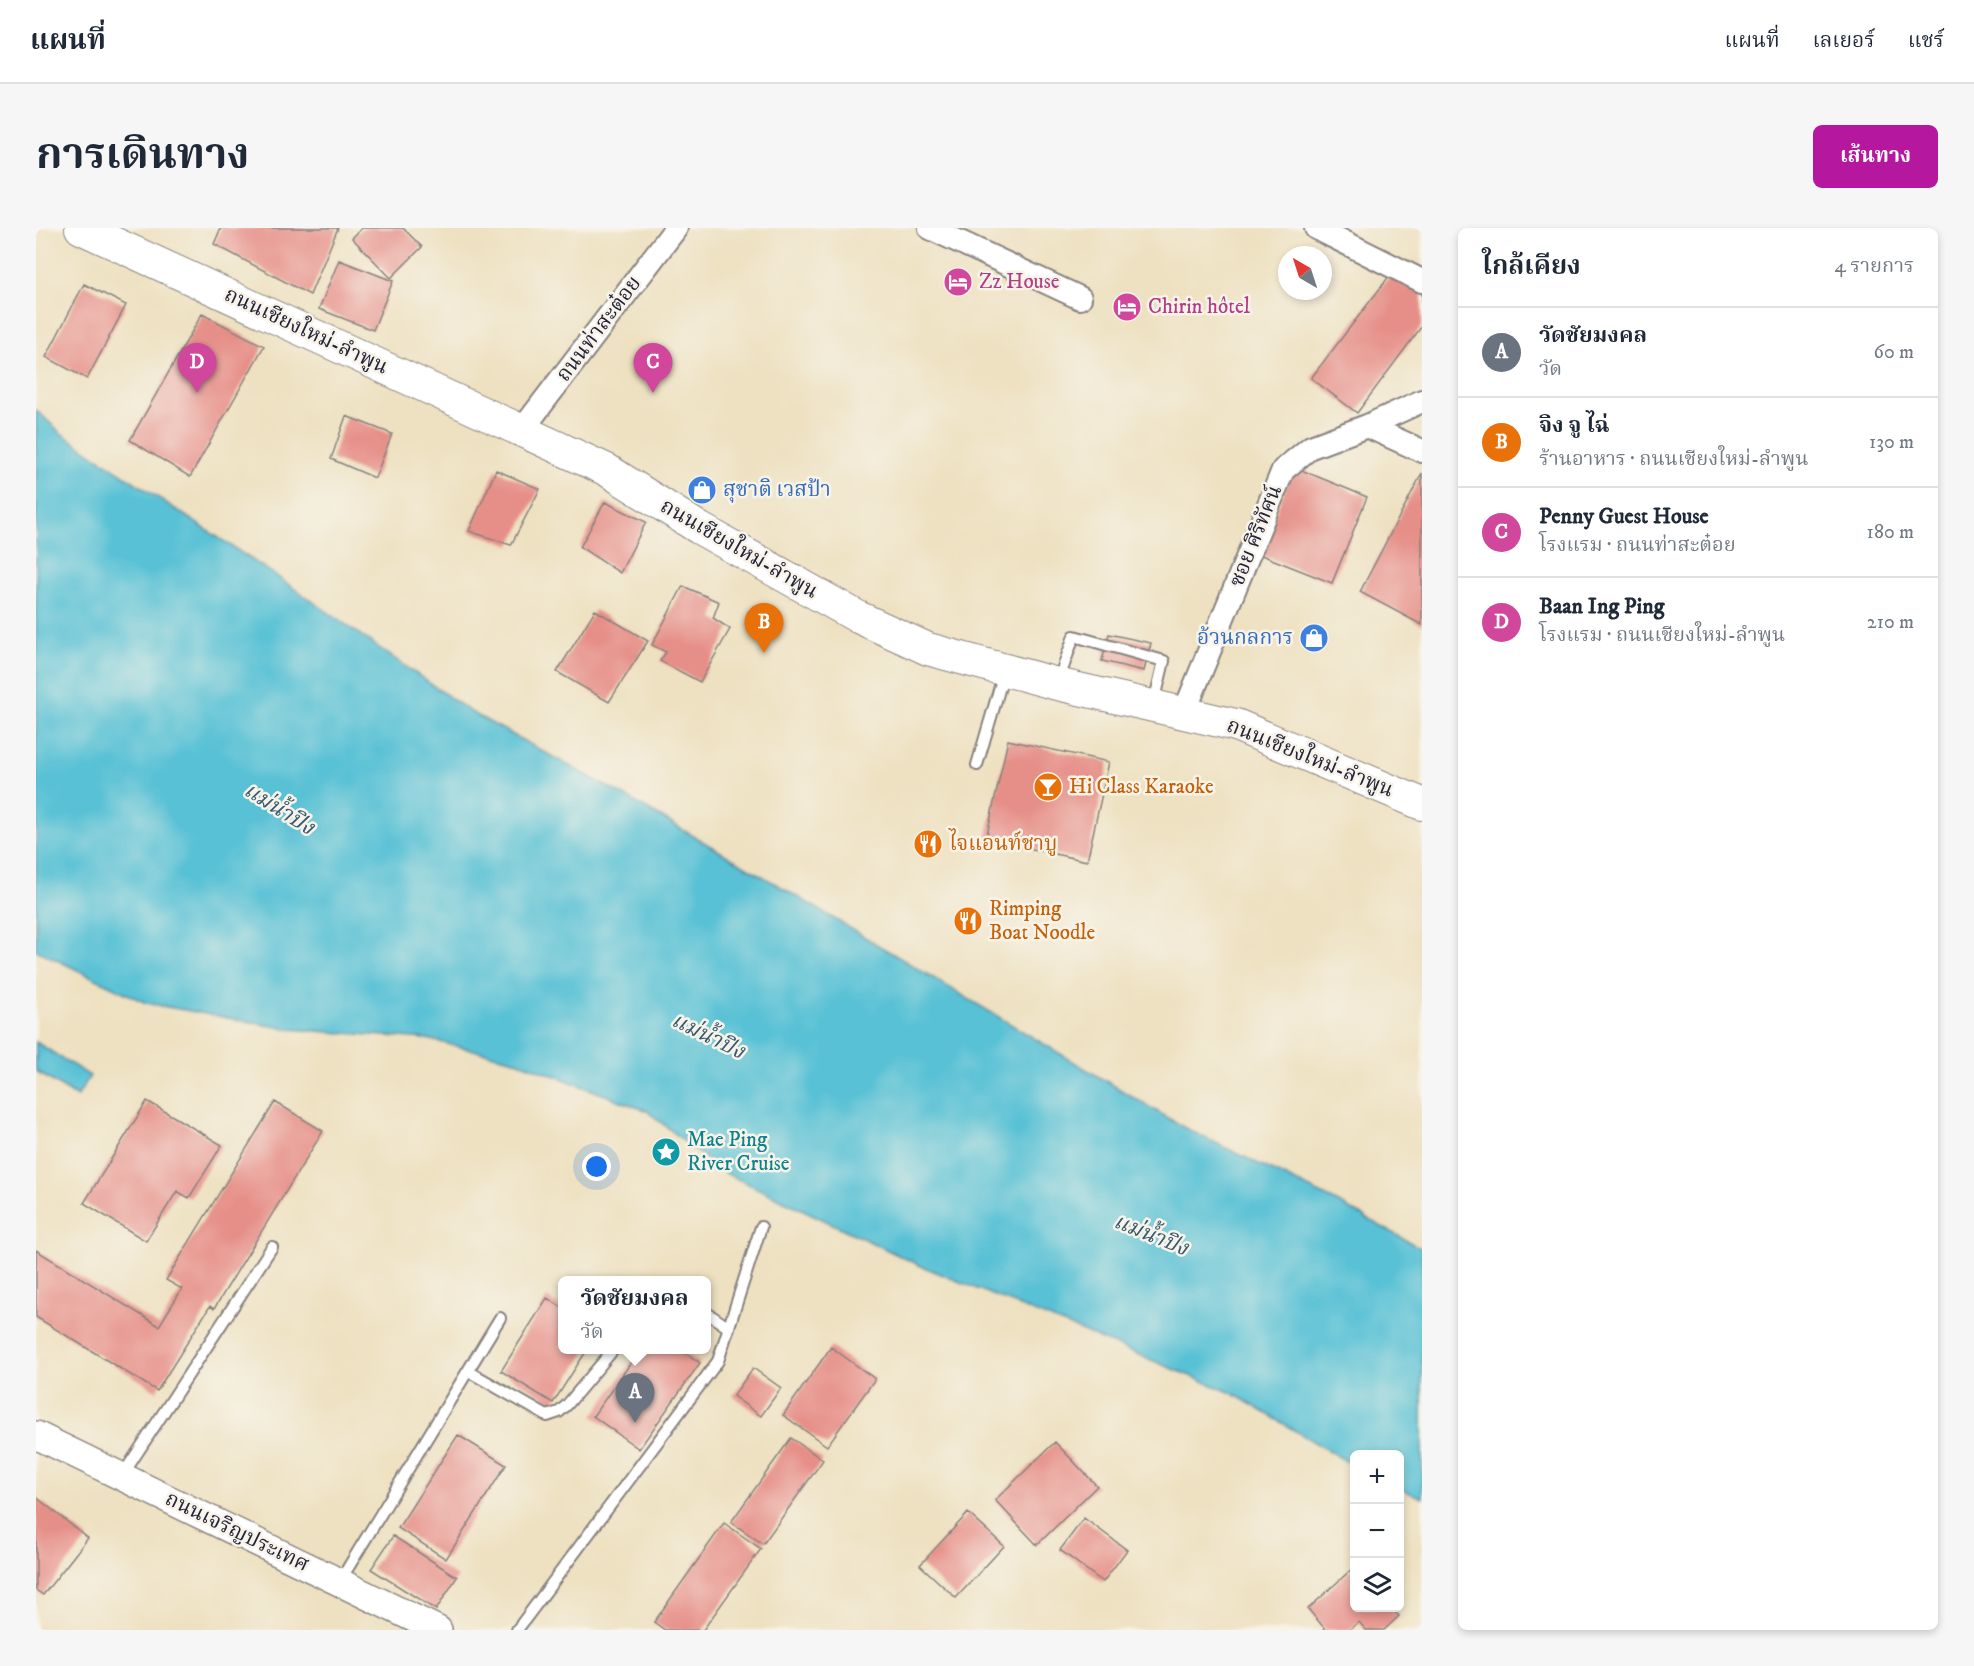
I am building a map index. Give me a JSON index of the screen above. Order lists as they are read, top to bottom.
{
  "streets": {
    "main road": ["ถนนเชียงใหม่-ลำพูน"],
    "street": ["ถนนท่าสะต๋อย", "ซอย ศิริทัศน์", "ถนนเจริญประเทศ"]
  },
  "crossings": [
    ["ถนนท่าสะต๋อย", "ถนนเชียงใหม่-ลำพูน"],
    ["ถนนเชียงใหม่-ลำพูน", "ซอย ศิริทัศน์"]
  ],
  "water": ["แม่น้ำปิง"],
  "places": {
    "hotel": ["Zz House", "Chirin hôtel"],
    "shop": ["สุชาติ เวสป้า", "อ้วนกลการ"],
    "bar": ["Hi Class Karaoke"],
    "restaurant": ["ไจแอนท์ชาบู", "Rimping Boat Noodle"],
    "place": ["Mae Ping River Cruise"]
  },
  "north": "top left",
  "page": {
    "header": "แผนที่",
    "nav": ["แผนที่", "เลเยอร์", "แชร์"],
    "title": "การเดินทาง",
    "buttons": "เส้นทาง",
    "heading": ["ใกล้เคียง", "4 รายการ"],
    "list": [
      {
        "mark": "A",
        "name": "วัดชัยมงคล",
        "note": "วัด",
        "value": "60 m"
      },
      {
        "mark": "B",
        "name": "จิง จู ไฉ่",
        "note": "ร้านอาหาร · ถนนเชียงใหม่-ลำพูน",
        "value": "130 m"
      },
      {
        "mark": "C",
        "name": "Penny Guest House",
        "note": "โรงแรม · ถนนท่าสะต๋อย",
        "value": "180 m"
      },
      {
        "mark": "D",
        "name": "Baan Ing Ping",
        "note": "โรงแรม · ถนนเชียงใหม่-ลำพูน",
        "value": "210 m"
      }
    ],
    "pins": [
      "C",
      "D",
      "B",
      "A"
    ],
    "popup": ["วัดชัยมงคล", "วัด"],
    "map_buttons": ["+", "−"]
  }
}
